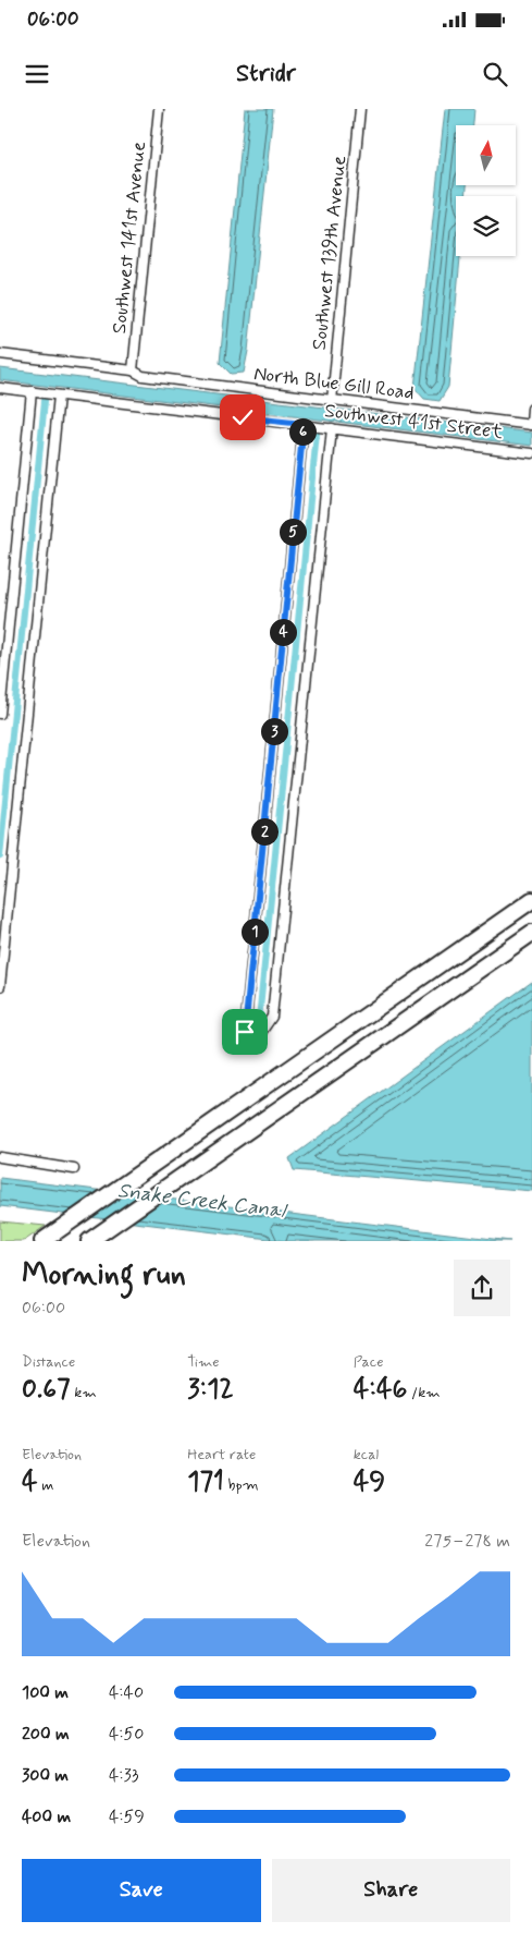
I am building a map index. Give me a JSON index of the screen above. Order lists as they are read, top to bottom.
{
  "streets": {
    "street": [
      "Southwest 141st Avenue",
      "Southwest 139th Avenue",
      "North Blue Gill Road",
      "Southwest 41st Street"
    ]
  },
  "crossings": [
    ["Southwest 141st Avenue", "North Blue Gill Road"],
    ["Southwest 139th Avenue", "North Blue Gill Road"]
  ],
  "water": ["Snake Creek Canal"],
  "north": "top",
  "page": {
    "status": "06:00",
    "header": "Stridr",
    "pins": [
      "6",
      "5",
      "4",
      "3",
      "2",
      "1"
    ],
    "heading": ["Morning run", "06:00"],
    "stats": [
      ["Distance", "0.67 km"],
      ["Time", "3:12"],
      ["Pace", "4:46 /km"],
      ["Elevation", "4 m"],
      ["Heart rate", "171 bpm"],
      ["kcal", "49"]
    ],
    "chart": ["Elevation", "275–278 m"],
    "list": [
      {
        "name": "100 m",
        "note": "4:40"
      },
      {
        "name": "200 m",
        "note": "4:50"
      },
      {
        "name": "300 m",
        "note": "4:33"
      },
      {
        "name": "400 m",
        "note": "4:59"
      }
    ],
    "buttons": ["Save", "Share"]
  }
}
